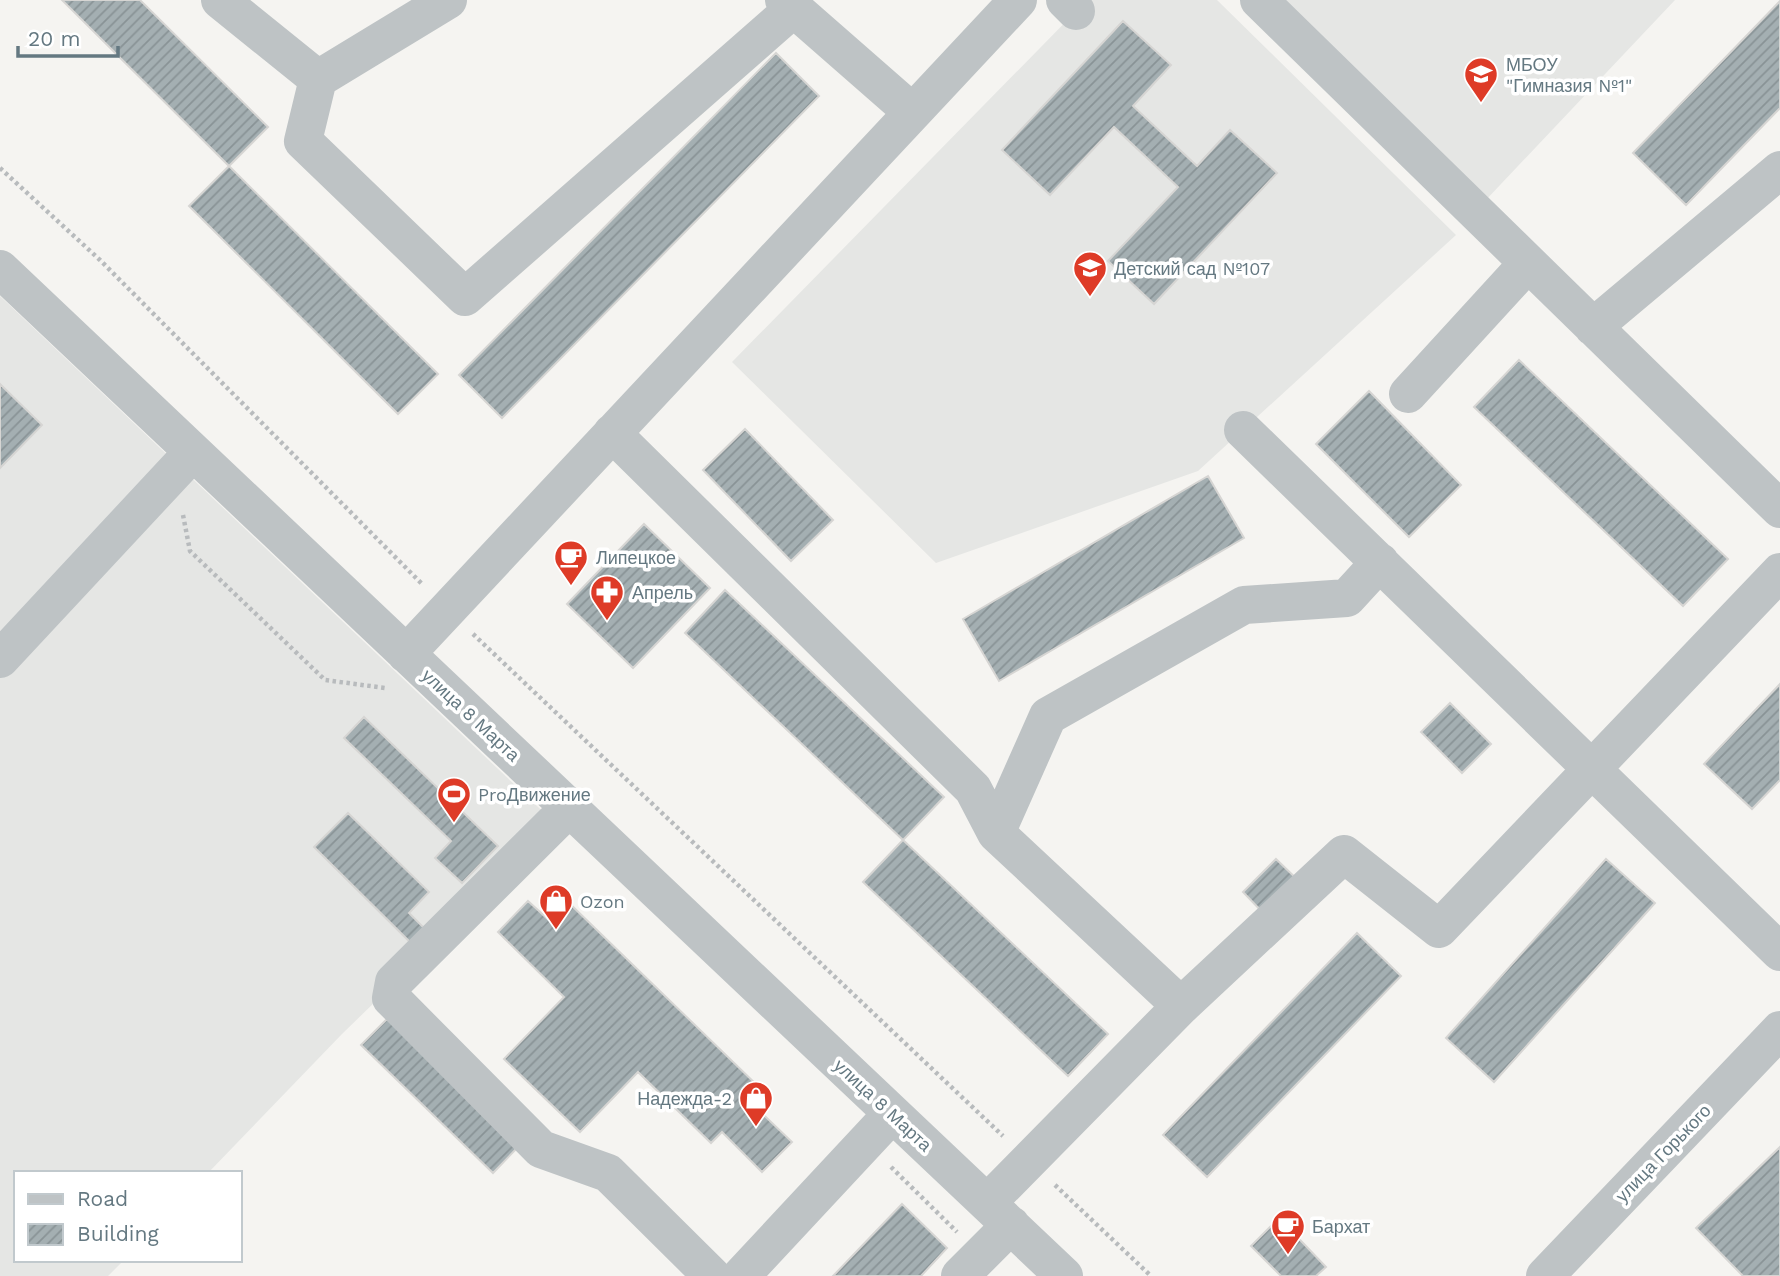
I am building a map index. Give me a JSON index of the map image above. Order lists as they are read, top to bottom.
{
  "streets": {
    "street": ["улица 8 Марта", "улица Горького"]
  },
  "places": {
    "school or university": ["МБОУ \"Гимназия №1\"", "Детский сад №107"],
    "cafe": ["Липецкое", "Бархат"],
    "pharmacy": ["Апрель"],
    "sports": ["ProДвижение"],
    "shop": ["Ozon", "Надежда-2"]
  },
  "legend": ["Road", "Building"],
  "scale_bar": "20 m"
}
